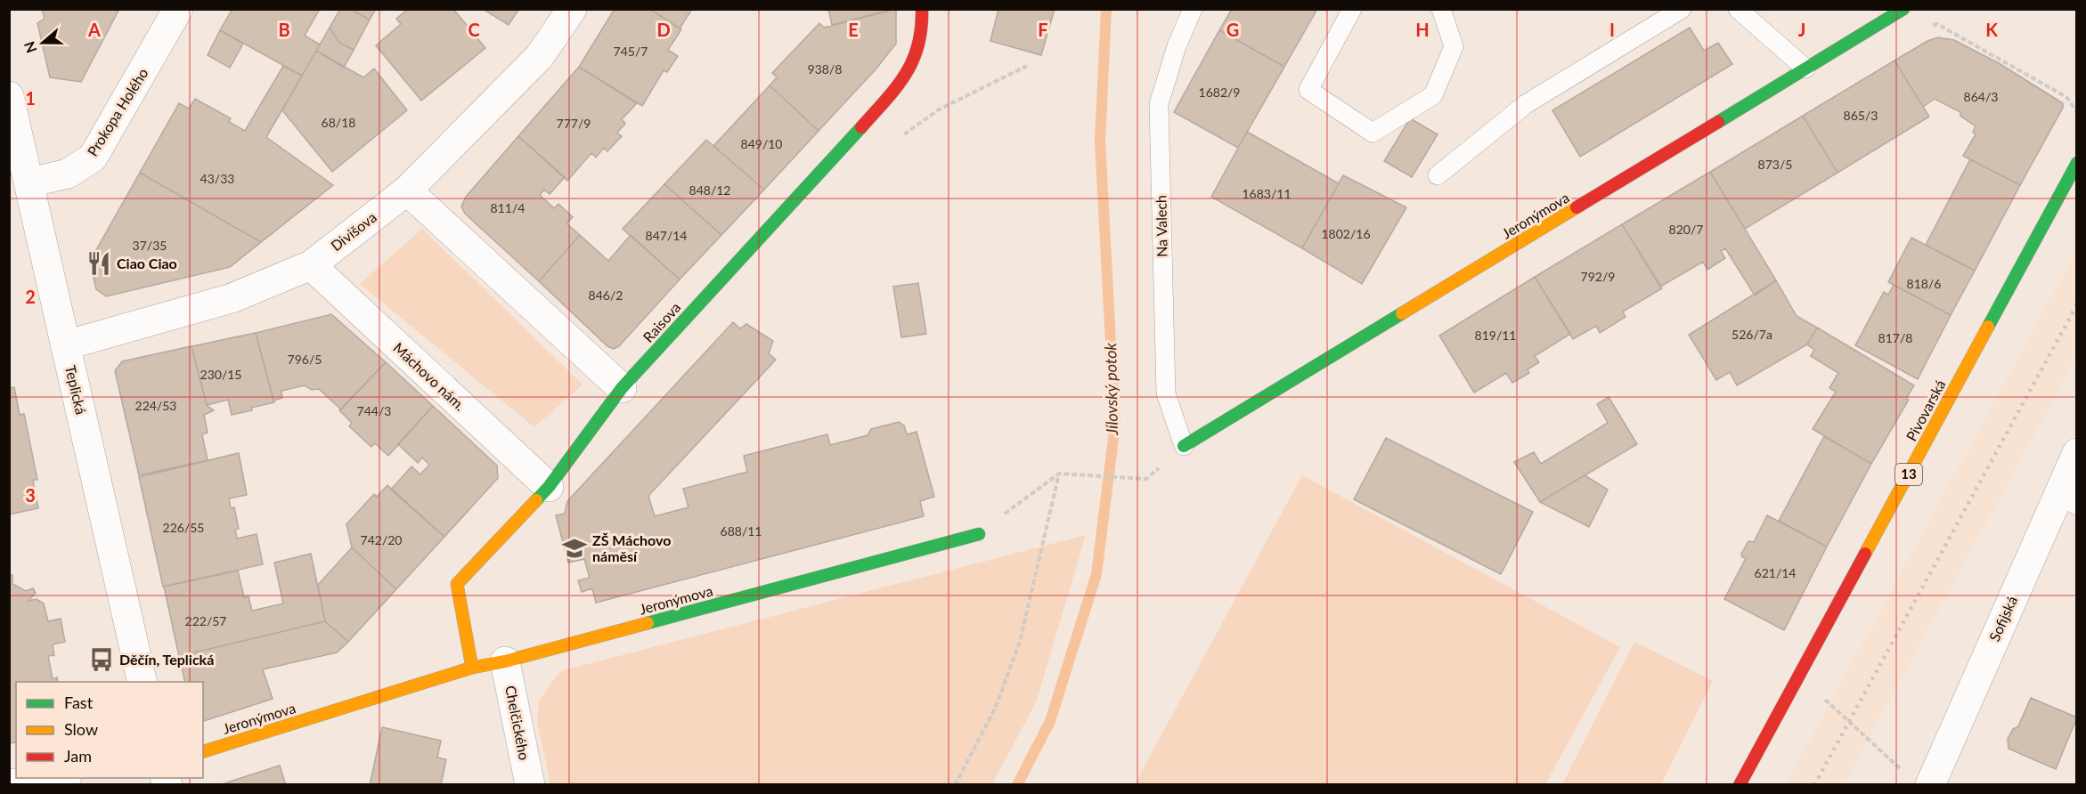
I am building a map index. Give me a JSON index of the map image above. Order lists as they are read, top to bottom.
{
  "streets": {
    "street": [
      "Prokopa Holého",
      "Jeronýmova",
      "Divišova",
      "Raisova",
      "Máchovo nám.",
      "Teplická",
      "Pivovarská",
      "13",
      "Sofijská",
      "Chelčického"
    ],
    "lane": ["Na Valech"]
  },
  "crossings": [
    ["Prokopa Holého", "Teplická"],
    ["Jeronýmova", "Na Valech"],
    ["Jeronýmova", "Raisova"],
    ["Jeronýmova", "Chelčického"],
    ["Divišova", "Máchovo nám."],
    ["Divišova", "Teplická"],
    ["Raisova", "Máchovo nám."]
  ],
  "water": ["Jílovský potok"],
  "places": {
    "restaurant": ["Ciao Ciao"],
    "school or university": ["ZŠ Máchovo náměsí"],
    "bus stop": ["Děčín, Teplická"]
  },
  "house_numbers": [
    "745/7",
    "938/8",
    "1682/9",
    "864/3",
    "865/3",
    "68/18",
    "777/9",
    "849/10",
    "873/5",
    "43/33",
    "848/12",
    "1683/11",
    "811/4",
    "820/7",
    "1802/16",
    "847/14",
    "37/35",
    "792/9",
    "818/6",
    "846/2",
    "526/7a",
    "819/11",
    "817/8",
    "796/5",
    "230/15",
    "224/53",
    "744/3",
    "226/55",
    "688/11",
    "742/20",
    "621/14",
    "222/57"
  ],
  "legend": ["Fast", "Slow", "Jam"],
  "north": "left",
  "grid": {
    "columns": [
      "A",
      "B",
      "C",
      "D",
      "E",
      "F",
      "G",
      "H",
      "I",
      "J",
      "K"
    ],
    "rows": ["1", "2", "3"]
  }
}
